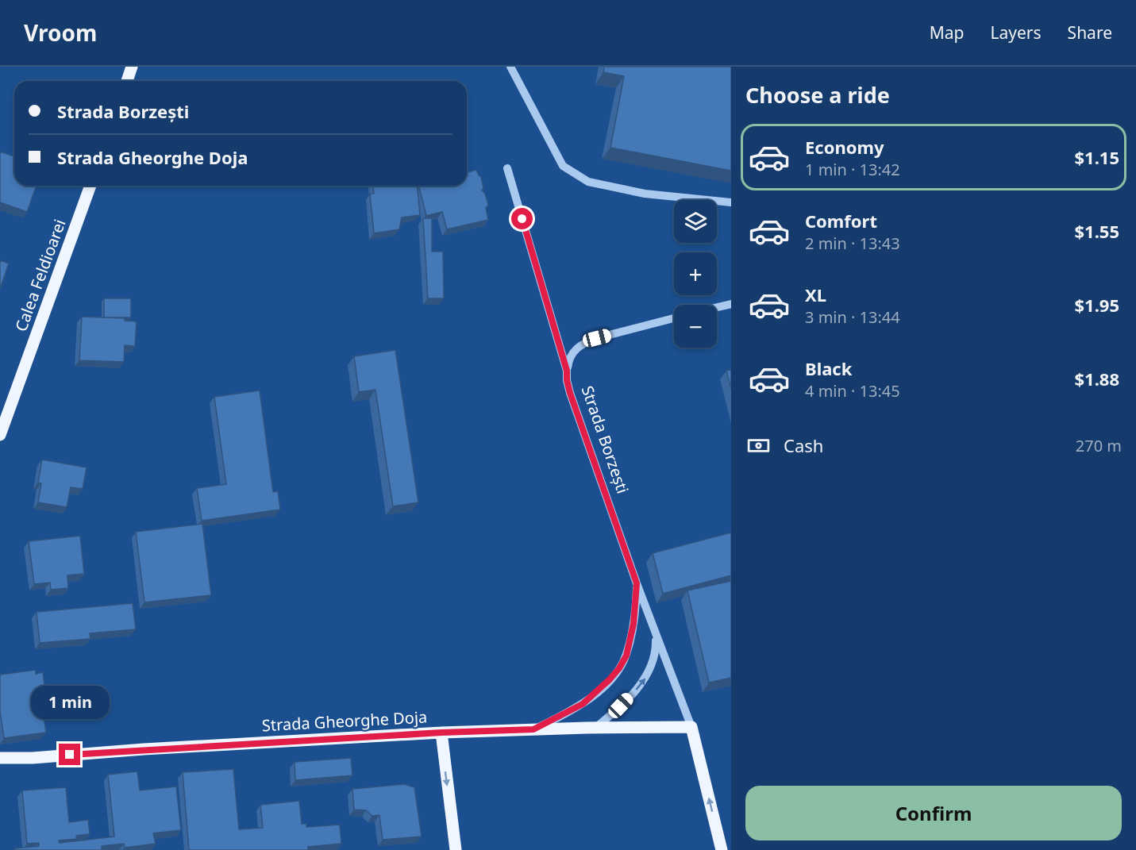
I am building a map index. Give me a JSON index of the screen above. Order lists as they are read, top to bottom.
{
  "streets": {
    "main road": ["Calea Feldioarei", "Strada Borzești", "Strada Gheorghe Doja"]
  },
  "crossings": [
    ["Strada Borzești", "Strada Gheorghe Doja"]
  ],
  "page": {
    "header": "Vroom",
    "nav": ["Map", "Layers", "Share"],
    "heading": "Choose a ride",
    "banner": ["Strada Borzești", "Strada Gheorghe Doja"],
    "list": [
      {
        "name": "Economy",
        "note": "1 min · 13:42",
        "value": "$1.15"
      },
      {
        "name": "Comfort",
        "note": "2 min · 13:43",
        "value": "$1.55"
      },
      {
        "name": "XL",
        "note": "3 min · 13:44",
        "value": "$1.95"
      },
      {
        "name": "Black",
        "note": "4 min · 13:45",
        "value": "$1.88"
      }
    ],
    "map_buttons": ["+", "−"],
    "pay": ["Cash", "270 m"],
    "bubble": "1 min",
    "buttons": "Confirm"
  }
}
